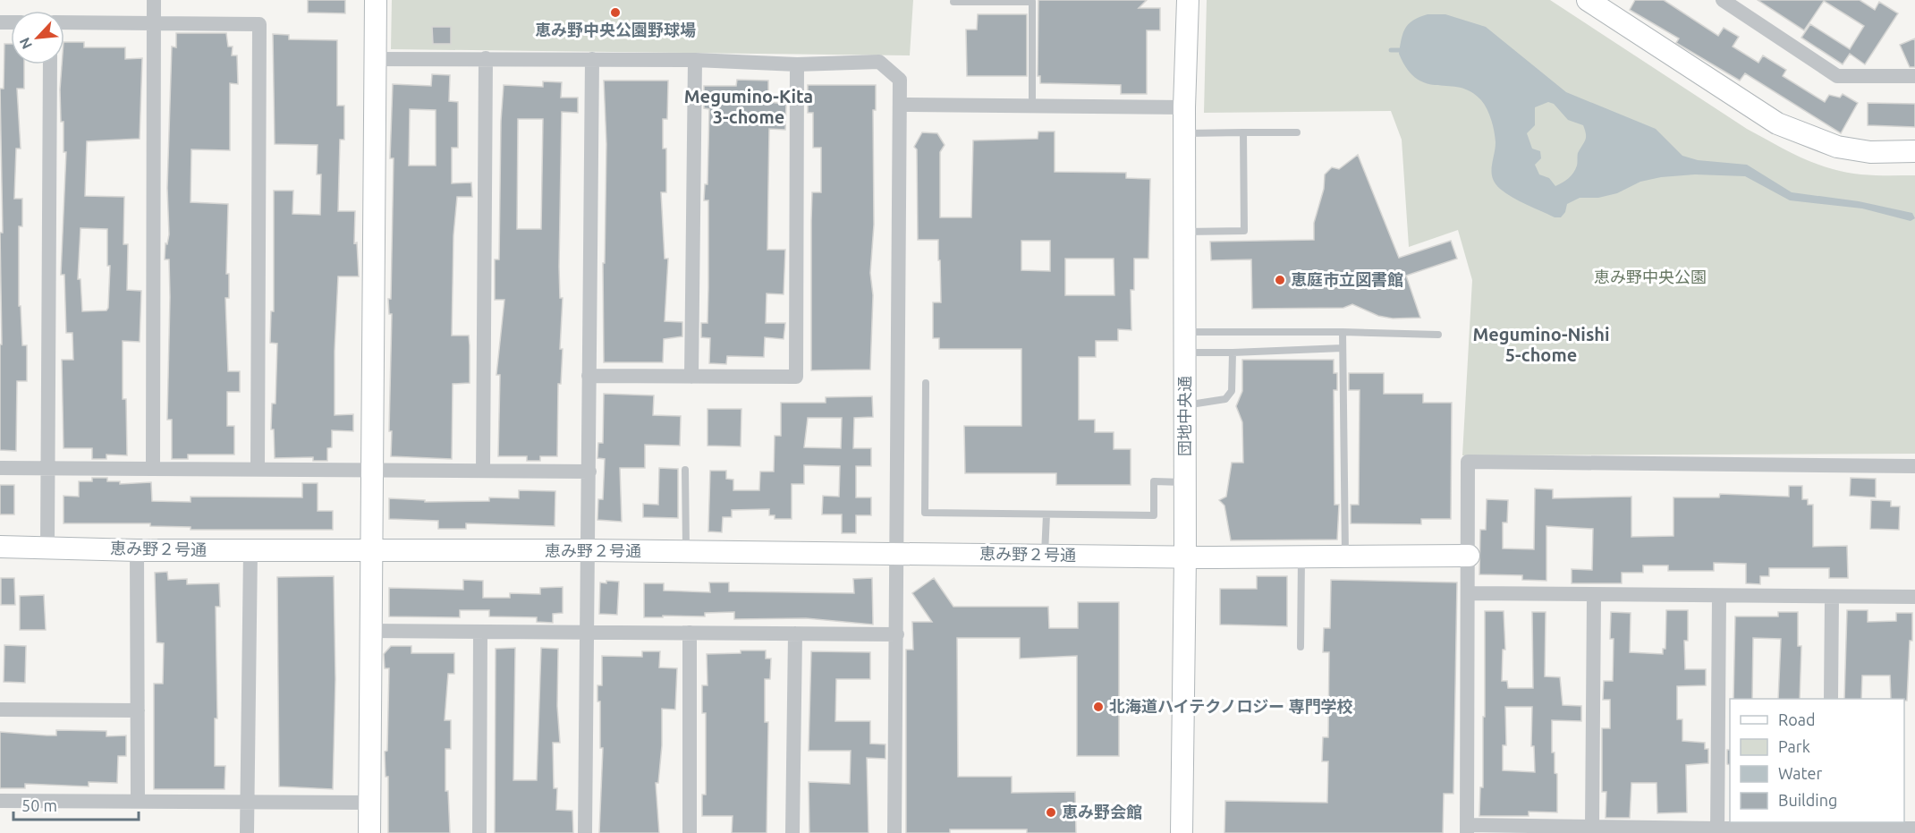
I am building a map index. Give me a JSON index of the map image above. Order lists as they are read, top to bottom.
{
  "streets": {
    "street": ["団地中央通", "恵み野２号通"]
  },
  "crossings": [
    ["団地中央通", "恵み野２号通"]
  ],
  "districts": ["Megumino-Kita 3-chome", "Megumino-Nishi 5-chome"],
  "parks": ["恵み野中央公園"],
  "places": [
    "恵み野中央公園野球場",
    "恵庭市立図書館",
    "北海道ハイテクノロジー 専門学校",
    "恵み野会館"
  ],
  "legend": [
    "Road",
    "Park",
    "Water",
    "Building"
  ],
  "scale_bar": "50 m",
  "north": "bottom left"
}
